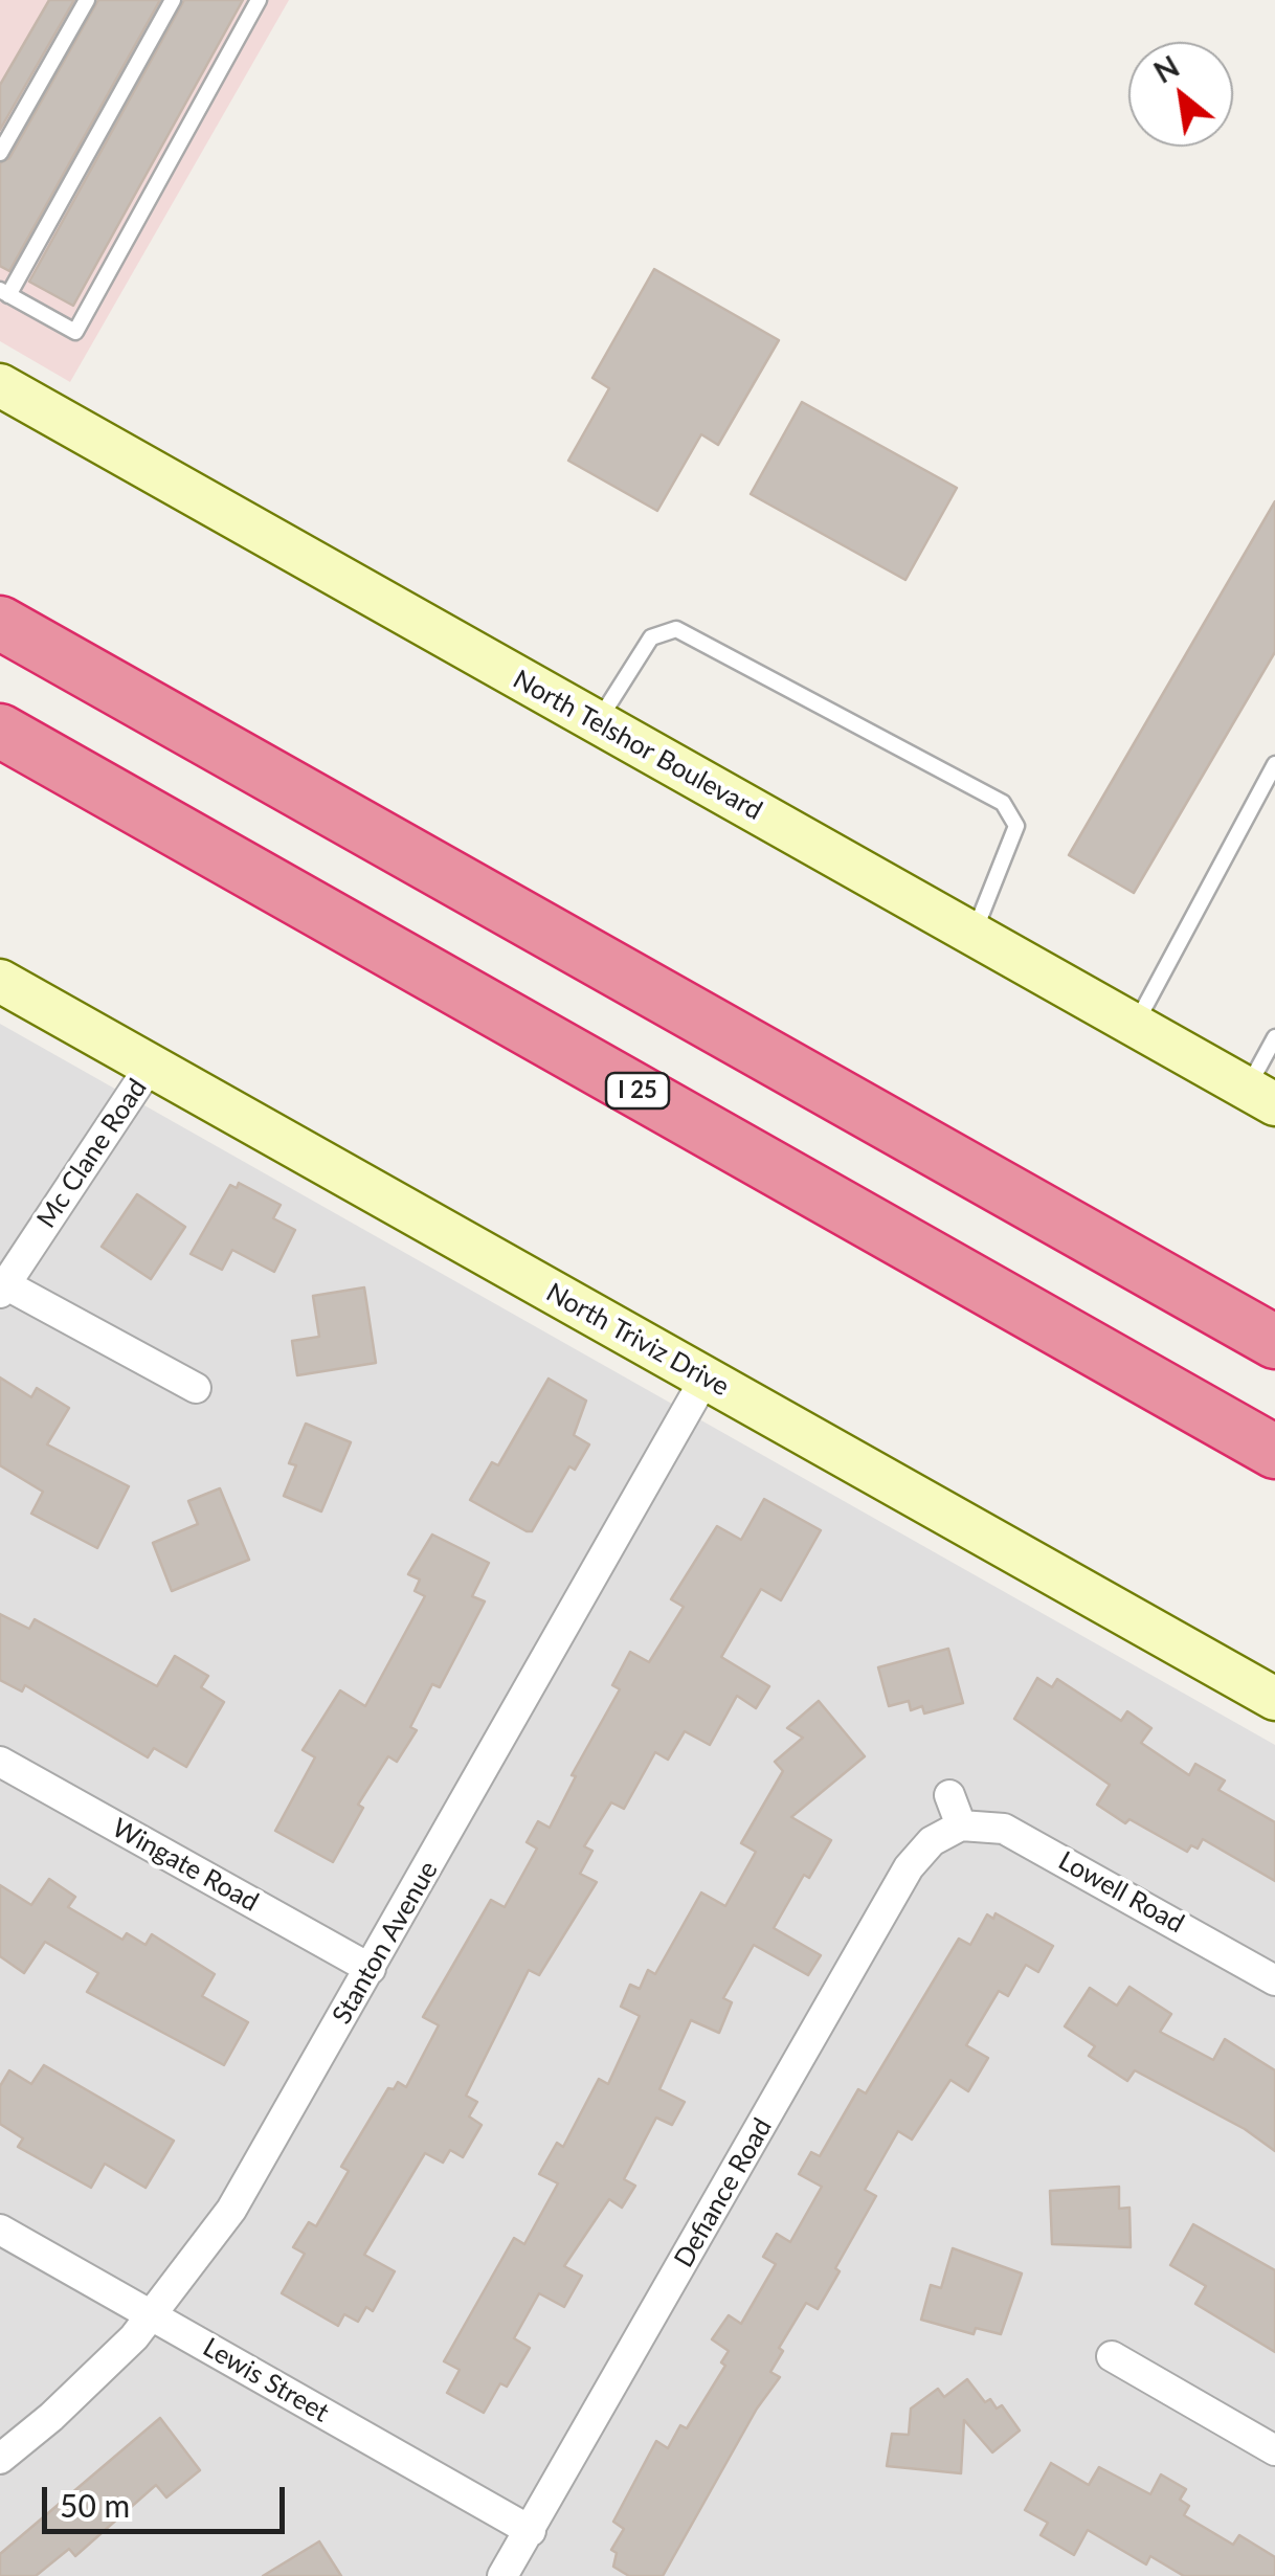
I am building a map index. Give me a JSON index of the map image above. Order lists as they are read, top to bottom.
{
  "streets": {
    "highway": ["I 25"],
    "street": [
      "North Telshor Boulevard",
      "Mc Clane Road",
      "North Triviz Drive",
      "Wingate Road",
      "Lowell Road",
      "Stanton Avenue",
      "Defiance Road",
      "Lewis Street"
    ]
  },
  "crossings": [
    ["Mc Clane Road", "North Triviz Drive"],
    ["North Triviz Drive", "Stanton Avenue"],
    ["Wingate Road", "Stanton Avenue"],
    ["Lowell Road", "Defiance Road"],
    ["Stanton Avenue", "Lewis Street"],
    ["Defiance Road", "Lewis Street"]
  ],
  "scale_bar": "50 m",
  "north": "top left"
}
